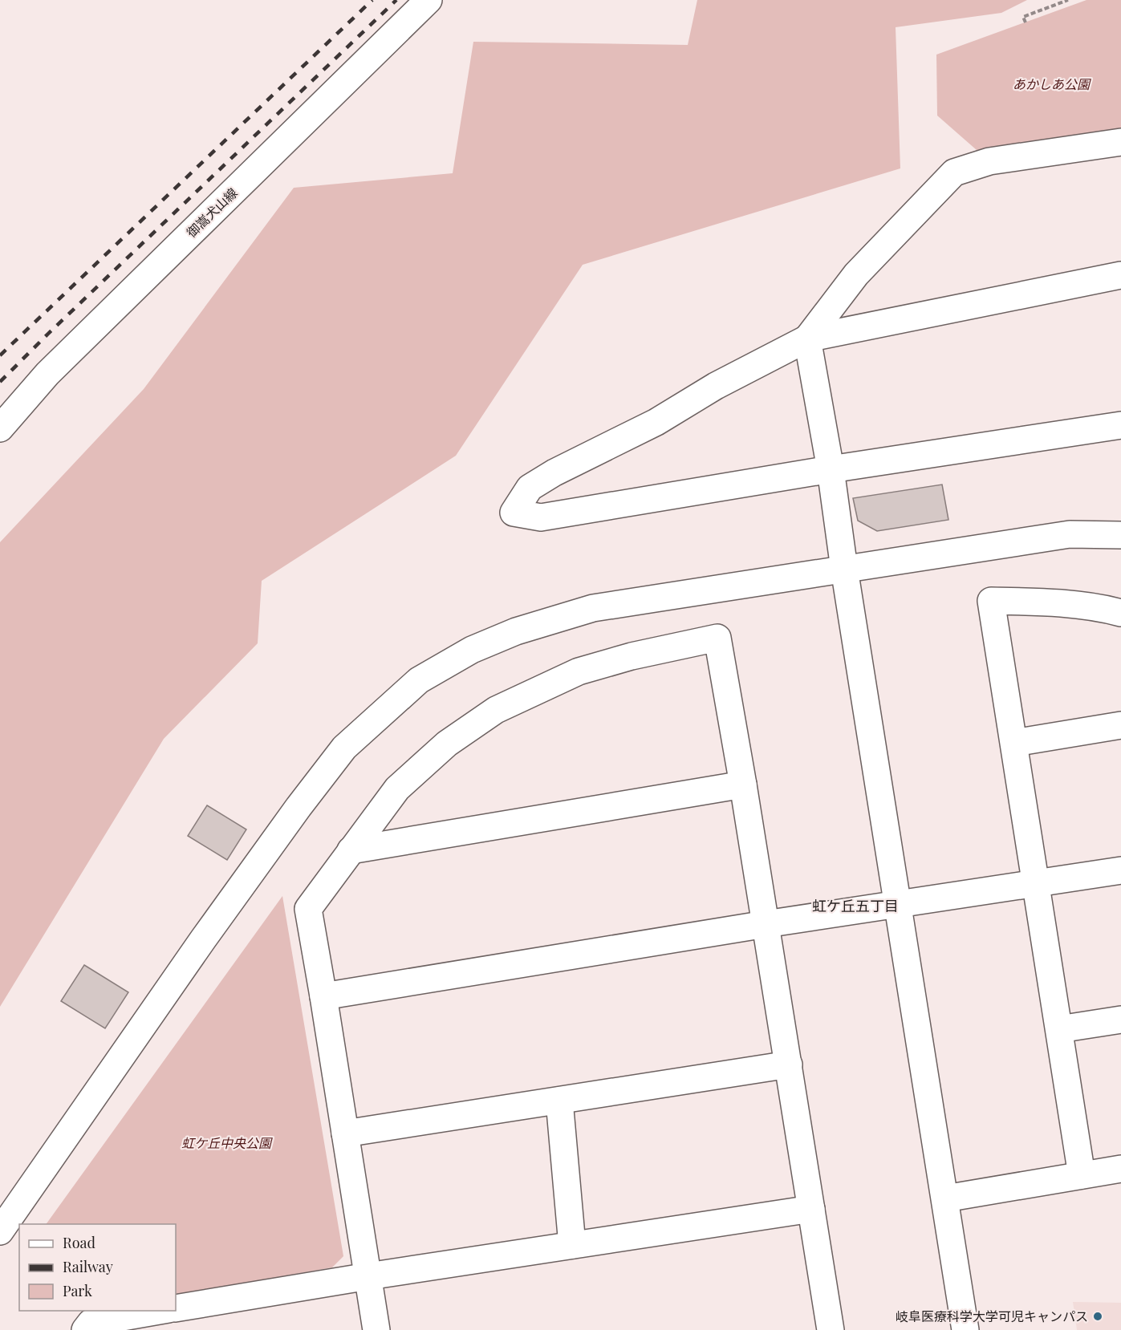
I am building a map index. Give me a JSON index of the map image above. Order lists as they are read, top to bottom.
{
  "streets": {
    "street": ["御嵩犬山線"]
  },
  "districts": ["虹ケ丘五丁目"],
  "parks": ["あかしあ公園", "虹ケ丘中央公園"],
  "places": ["岐阜医療科学大学可児キャンパス"],
  "legend": ["Road", "Railway", "Park"]
}
